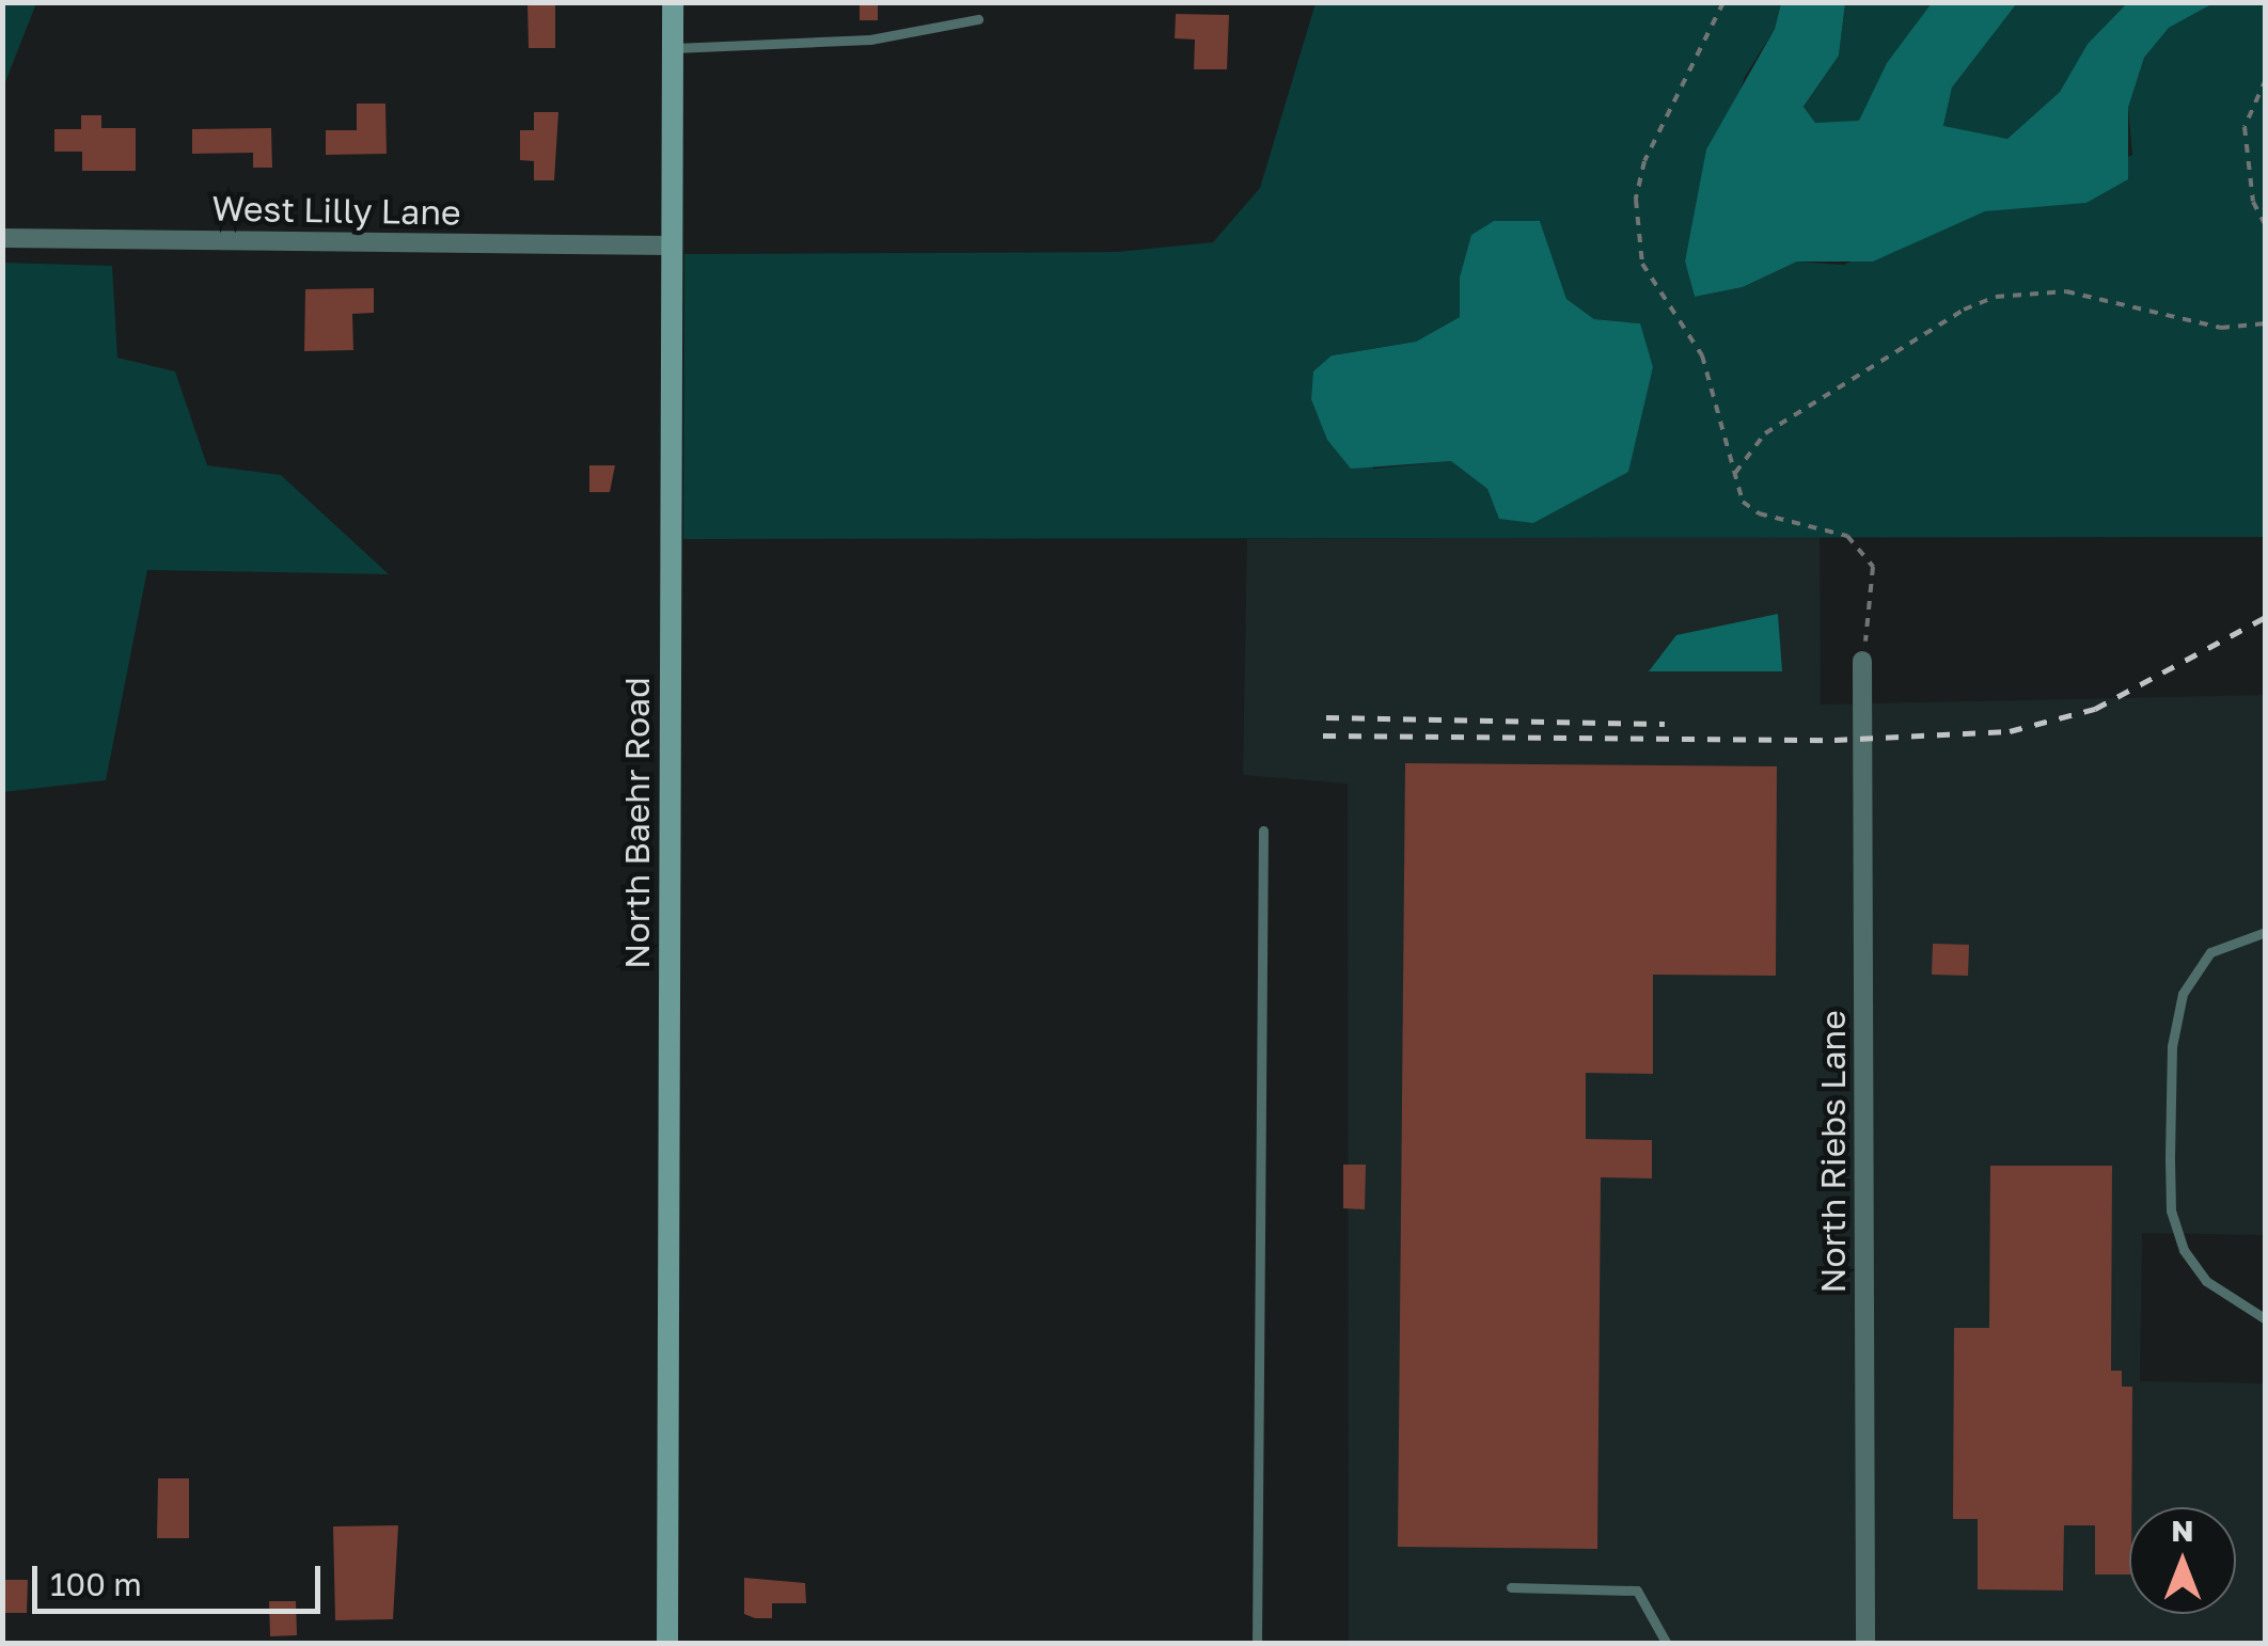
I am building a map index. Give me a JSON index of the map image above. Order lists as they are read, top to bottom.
{
  "streets": {
    "street": ["West Lilly Lane", "North Baehr Road", "North Riebs Lane"]
  },
  "crossings": [
    ["West Lilly Lane", "North Baehr Road"]
  ],
  "scale_bar": "100 m",
  "north": "top"
}
